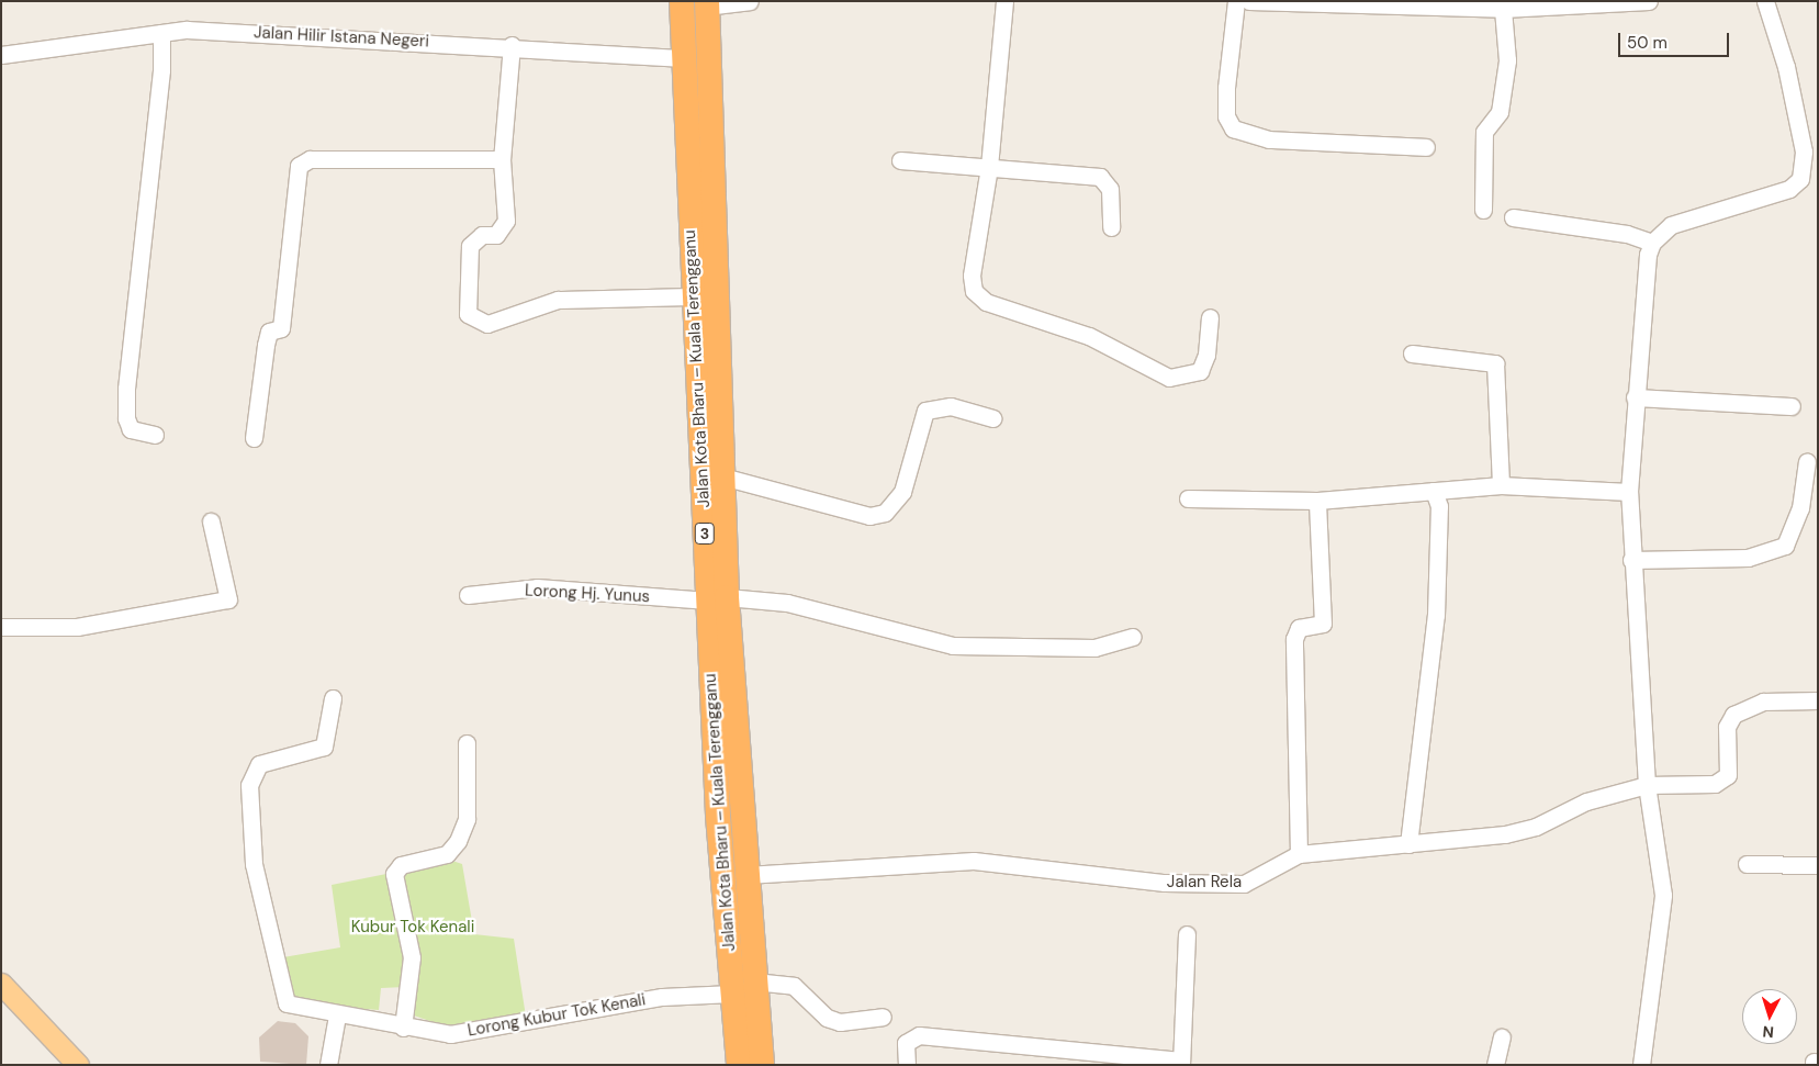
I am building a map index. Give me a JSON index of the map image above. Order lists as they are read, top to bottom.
{
  "streets": {
    "highway": ["Jalan Kota Bharu – Kuala Terengganu", "3"],
    "street": [
      "Jalan Hilir Istana Negeri",
      "Lorong Hj. Yunus",
      "Jalan Rela",
      "Lorong Kubur Tok Kenali"
    ]
  },
  "crossings": [
    ["Jalan Hilir Istana Negeri", "Jalan Kota Bharu – Kuala Terengganu"],
    ["Jalan Kota Bharu – Kuala Terengganu", "Lorong Hj. Yunus"],
    ["Jalan Kota Bharu – Kuala Terengganu", "Jalan Rela"],
    ["Jalan Kota Bharu – Kuala Terengganu", "Lorong Kubur Tok Kenali"]
  ],
  "parks": ["Kubur Tok Kenali"],
  "scale_bar": "50 m",
  "north": "bottom"
}
